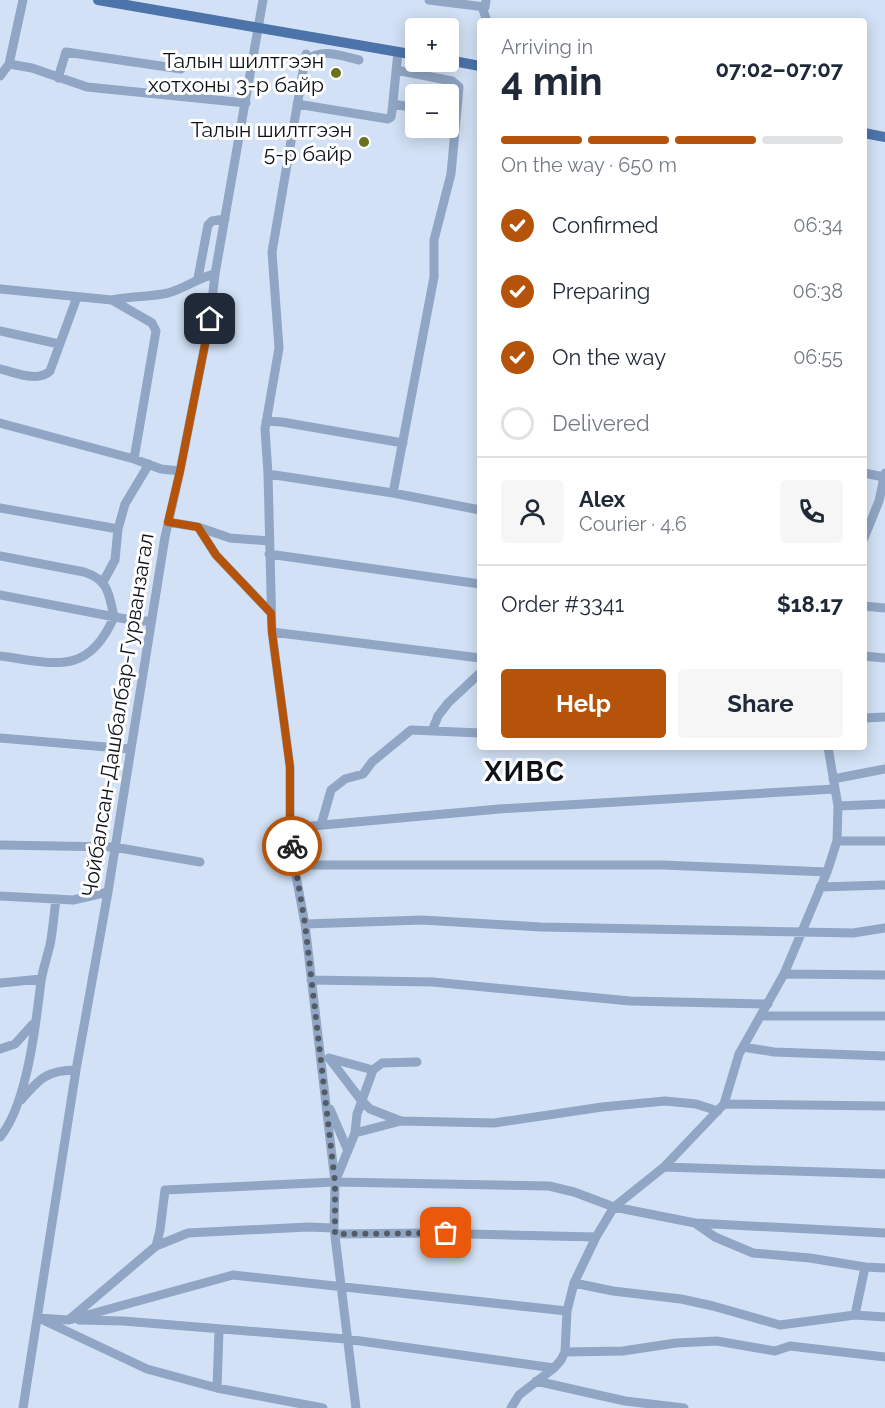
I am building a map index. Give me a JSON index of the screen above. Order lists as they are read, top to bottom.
{
  "streets": {
    "street": ["Чойбалсан-Дашбалбар-Гурванзагал"]
  },
  "districts": ["ХИВС"],
  "places": ["Талын шилтгээн хотхоны 3-р байр", "Талын шилтгээн 5-р байр"],
  "page": {
    "map_buttons": ["+", "−"],
    "heading": ["4 min", "Arriving in", "07:02–07:07"],
    "panel": [
      "Alex",
      "Courier · 4.6",
      "Order #3341",
      "$18.17"
    ],
    "bar": "On the way · 650 m",
    "list": [
      ["Confirmed", "06:34"],
      ["Preparing", "06:38"],
      ["On the way", "06:55"],
      "Delivered"
    ],
    "buttons": ["Help", "Share"]
  }
}
